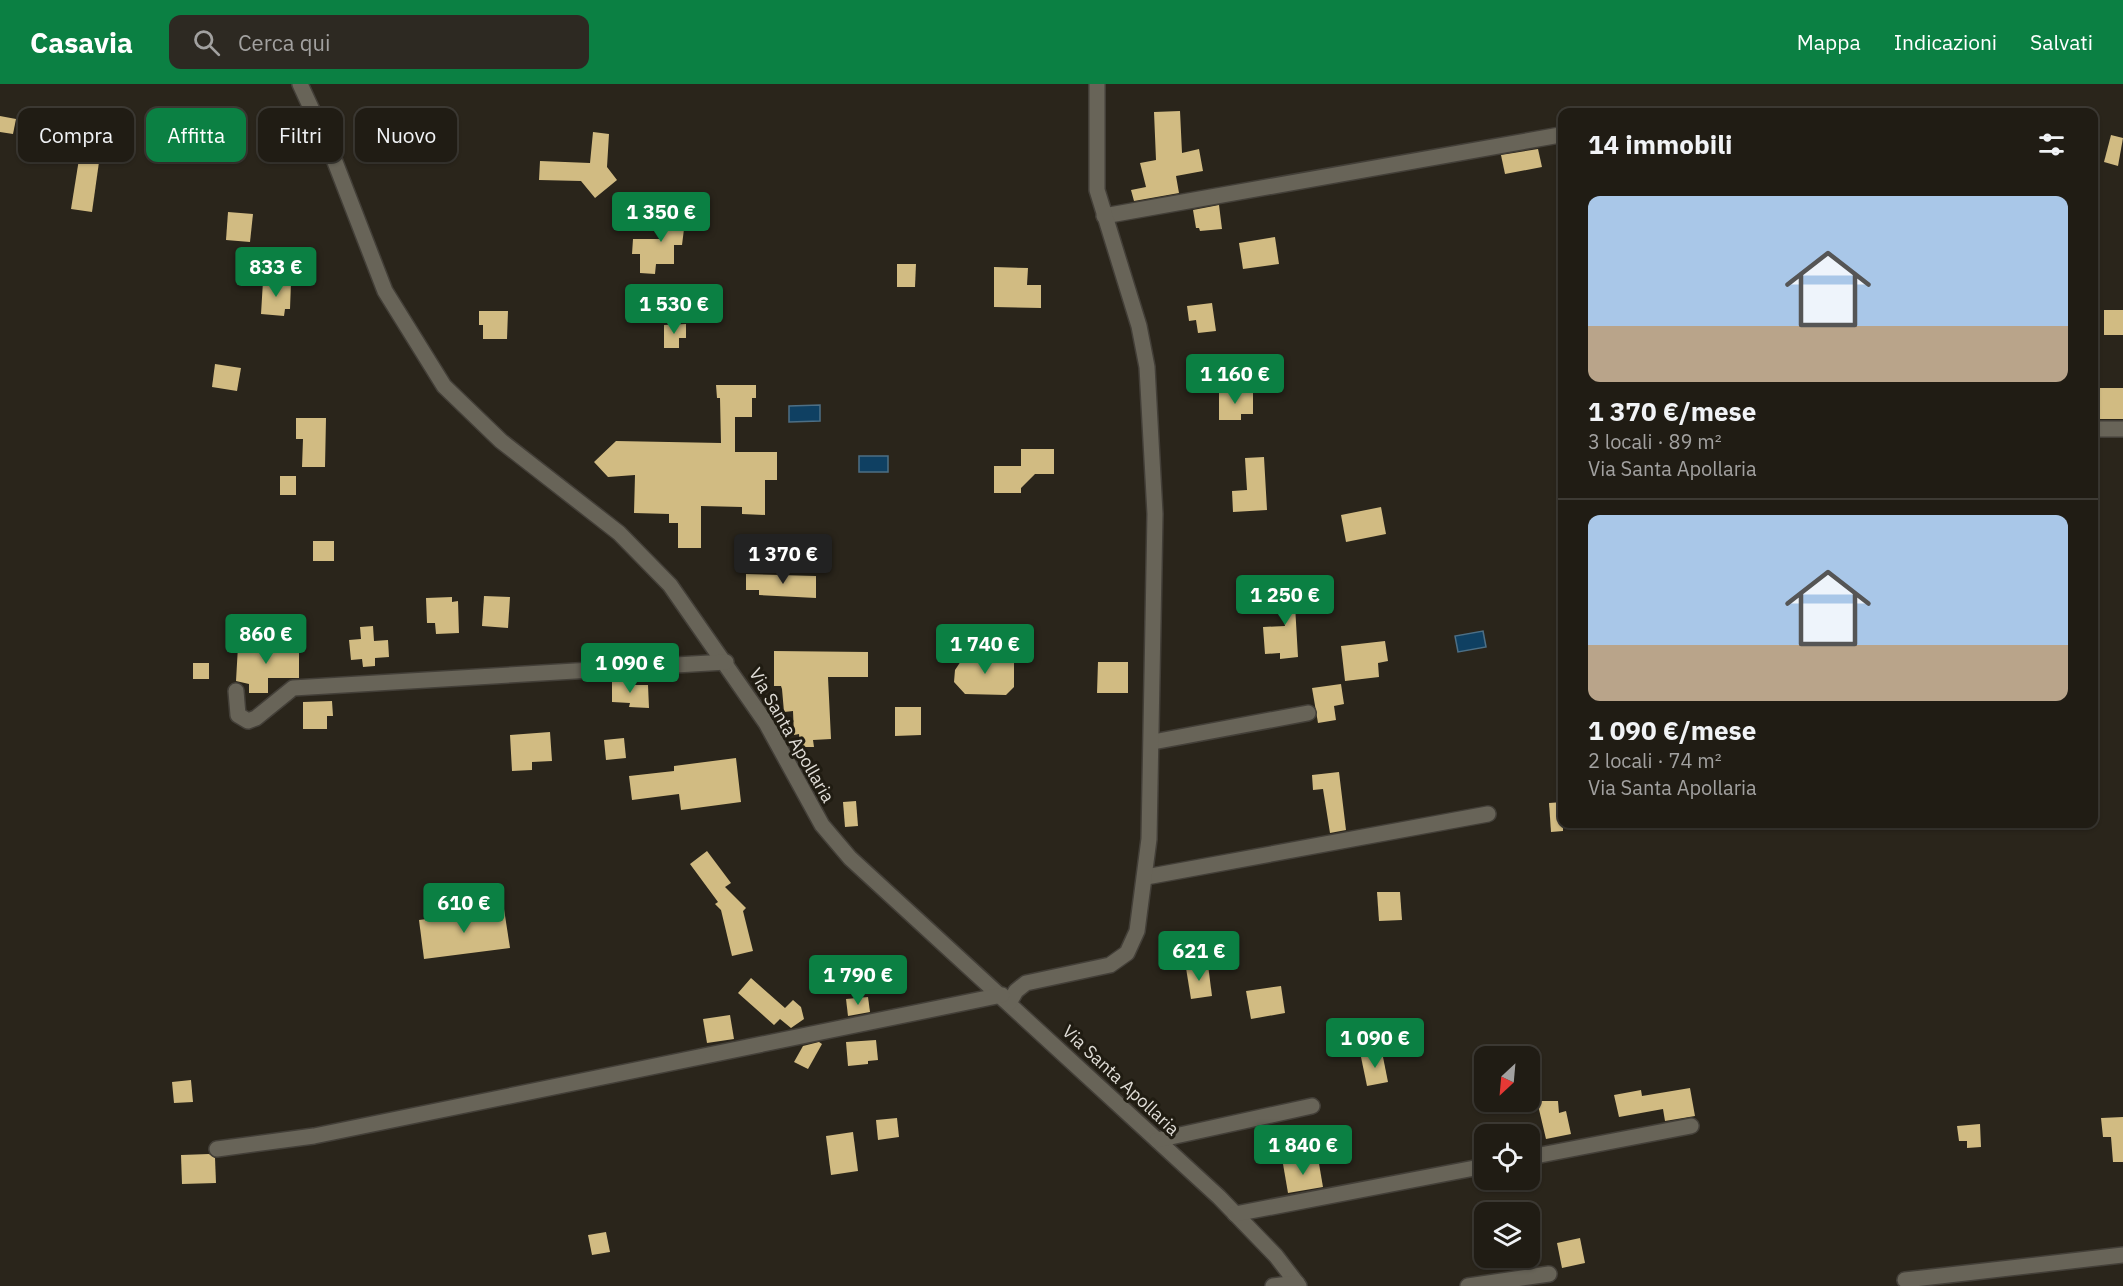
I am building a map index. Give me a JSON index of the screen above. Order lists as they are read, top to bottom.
{
  "streets": {
    "street": ["Via Santa Apollaria"]
  },
  "north": "bottom left",
  "page": {
    "header": "Casavia",
    "search": "Cerca qui",
    "nav": ["Mappa", "Indicazioni", "Salvati"],
    "chip": [
      "Compra",
      "Affitta",
      "Filtri",
      "Nuovo"
    ],
    "heading": "14 immobili",
    "list": [
      {
        "name": "1 370 €/mese",
        "note": "3 locali · 89 m² · Via Santa Apollaria"
      },
      {
        "name": "1 090 €/mese",
        "note": "2 locali · 74 m² · Via Santa Apollaria"
      }
    ],
    "price": [
      "1 350 €",
      "833 €",
      "1 530 €",
      "1 160 €",
      "1 370 €",
      "1 250 €",
      "860 €",
      "1 740 €",
      "1 090 €",
      "610 €",
      "621 €",
      "1 790 €",
      "1 090 €",
      "1 840 €"
    ]
  }
}
